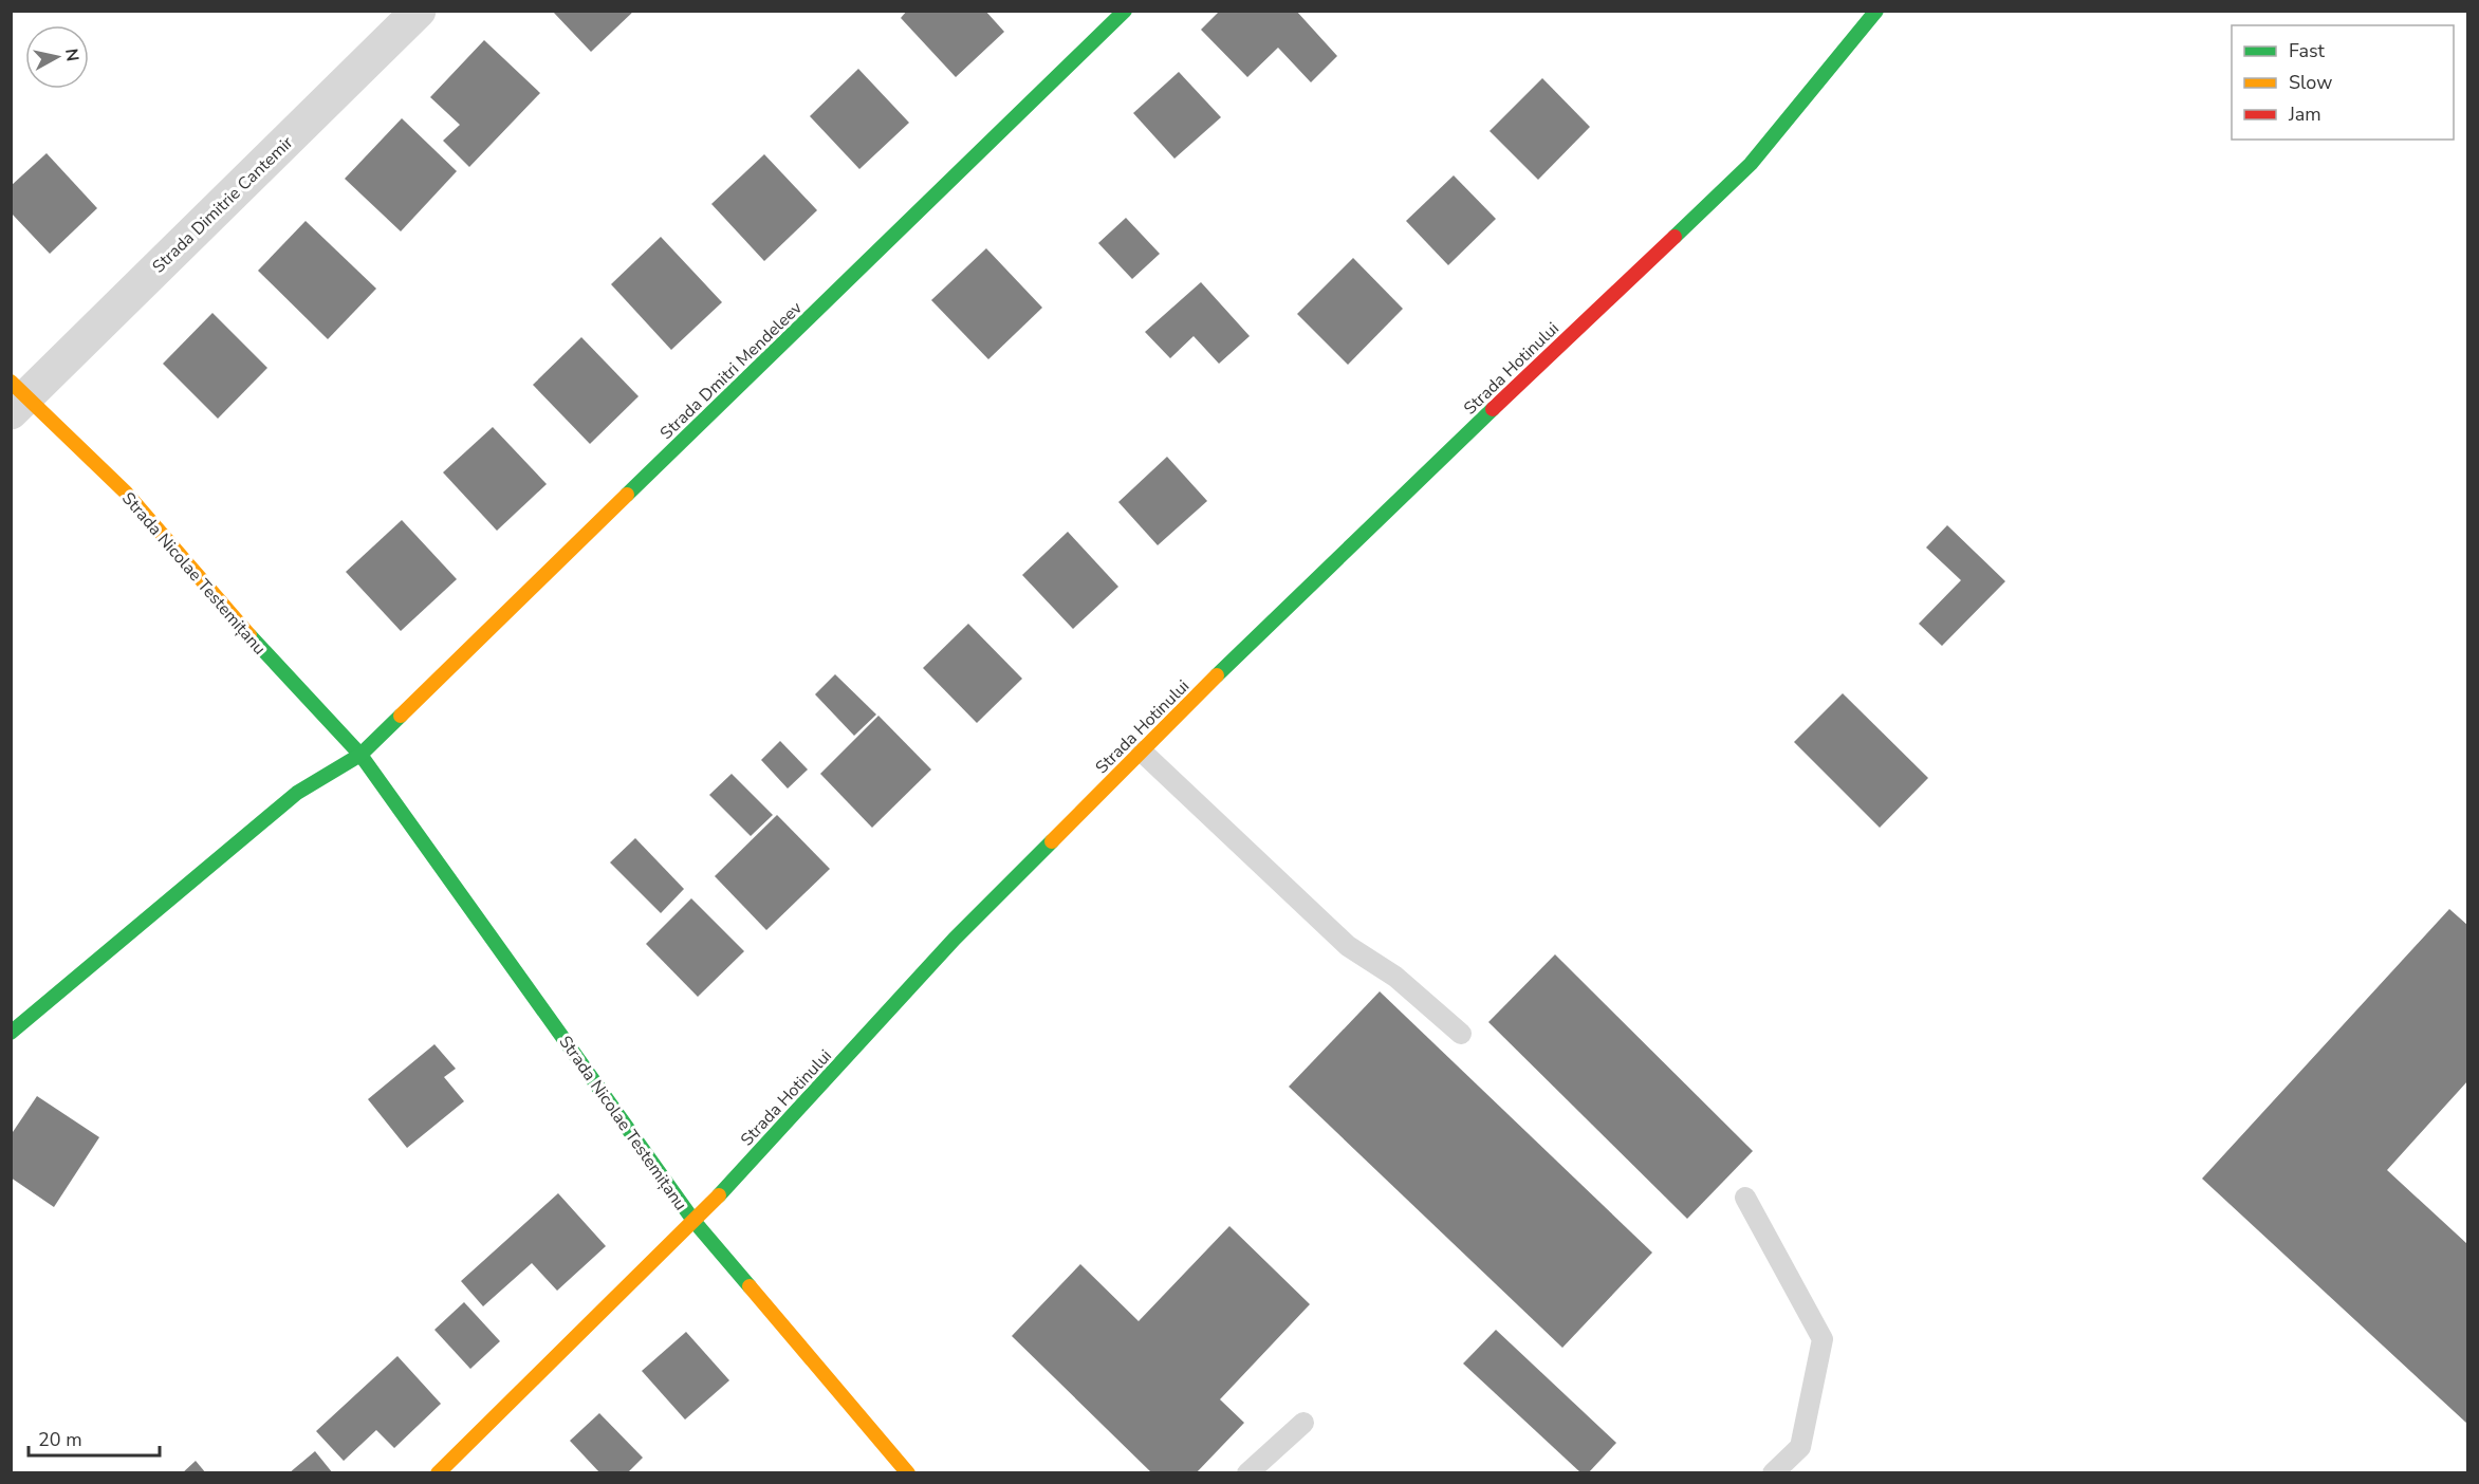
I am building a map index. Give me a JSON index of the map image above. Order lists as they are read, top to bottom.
{
  "streets": {
    "street": [
      "Strada Dimitrie Cantemir",
      "Strada Hotinului",
      "Strada Dmitri Mendeleev",
      "Strada Nicolae Testemițanu"
    ]
  },
  "crossings": [
    ["Strada Dimitrie Cantemir", "Strada Nicolae Testemițanu"],
    ["Strada Hotinului", "Strada Nicolae Testemițanu"],
    ["Strada Dmitri Mendeleev", "Strada Nicolae Testemițanu"]
  ],
  "legend": ["Fast", "Slow", "Jam"],
  "scale_bar": "20 m",
  "north": "right"
}
